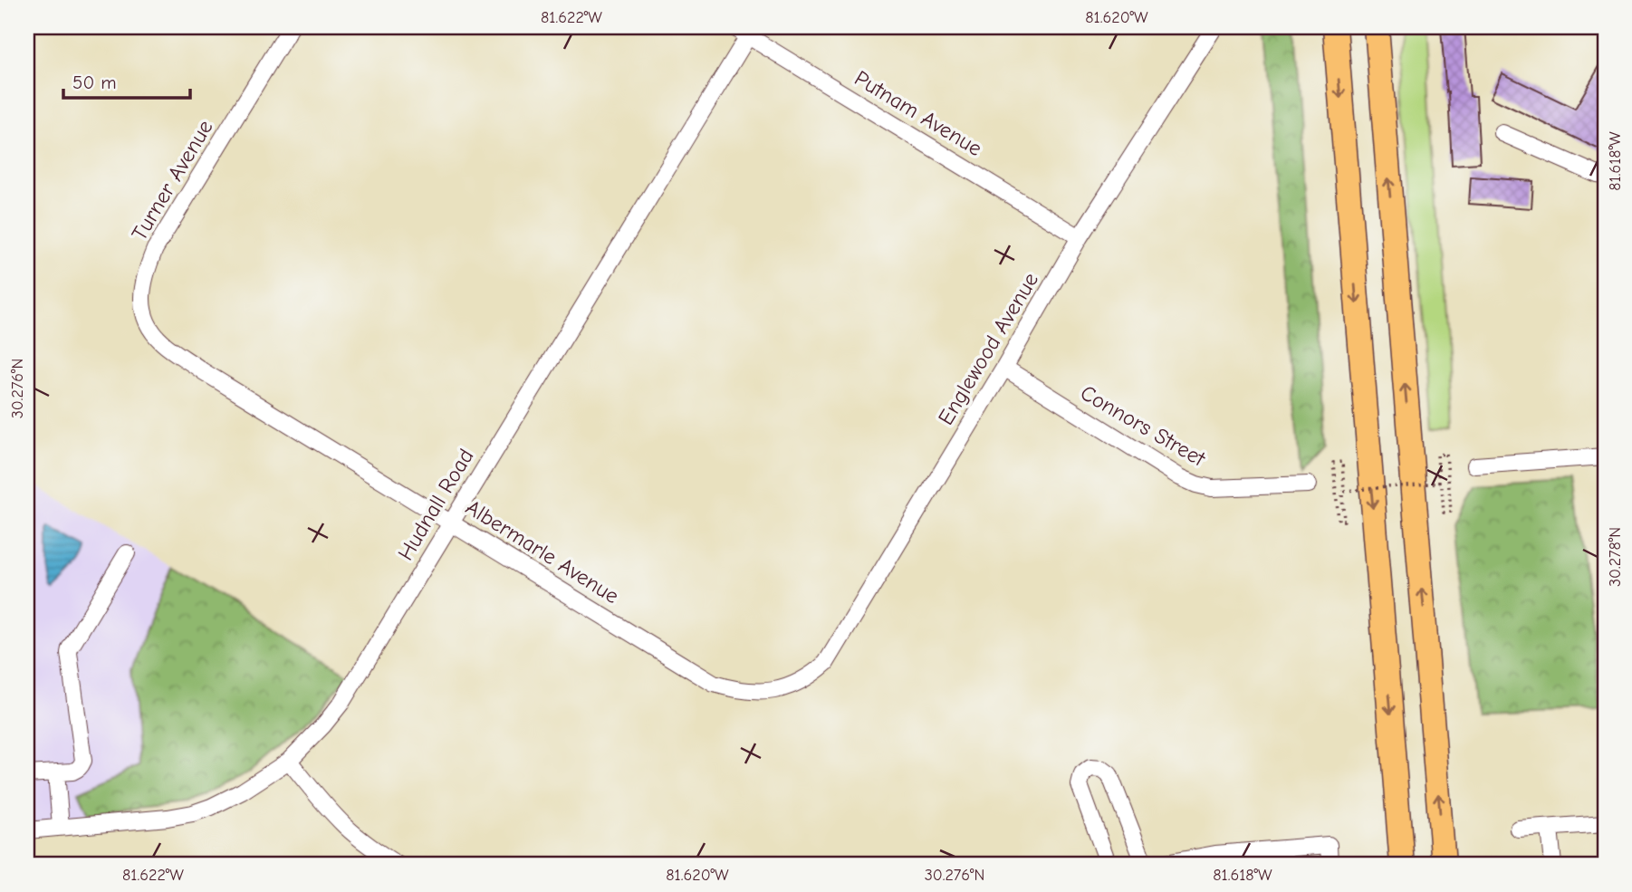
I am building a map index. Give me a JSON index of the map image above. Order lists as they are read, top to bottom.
{
  "streets": {
    "street": [
      "Putnam Avenue",
      "Turner Avenue",
      "Englewood Avenue",
      "Connors Street",
      "Hudnall Road",
      "Albermarle Avenue"
    ]
  },
  "crossings": [
    ["Putnam Avenue", "Englewood Avenue"],
    ["Putnam Avenue", "Hudnall Road"],
    ["Turner Avenue", "Albermarle Avenue"],
    ["Englewood Avenue", "Connors Street"],
    ["Englewood Avenue", "Albermarle Avenue"],
    ["Hudnall Road", "Albermarle Avenue"]
  ],
  "scale_bar": "50 m",
  "coordinates": [
    "81.622°W",
    "81.620°W",
    "81.618°W",
    "30.276°N",
    "30.278°N"
  ]
}
